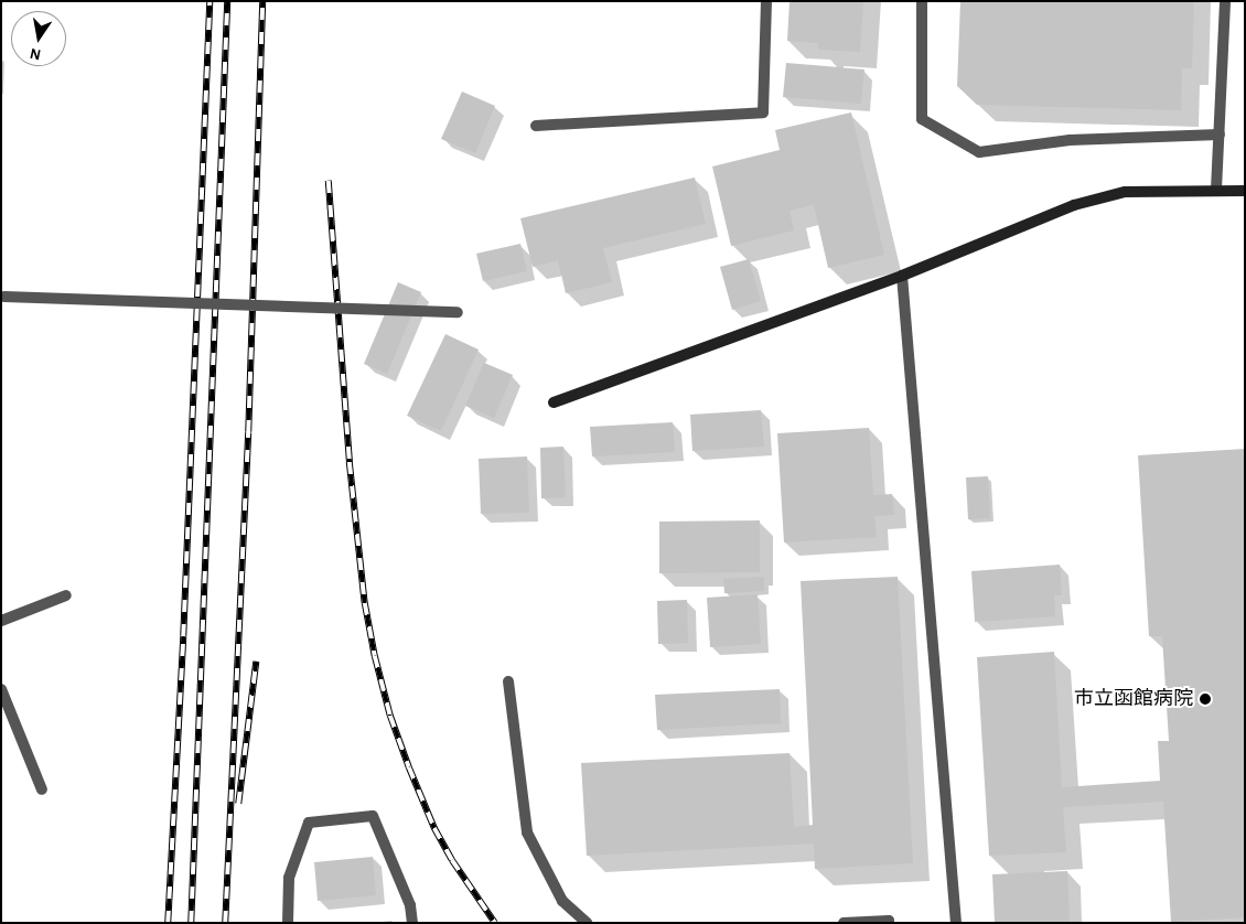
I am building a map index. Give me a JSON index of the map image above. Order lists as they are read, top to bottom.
{
  "places": ["市立函館病院"],
  "north": "bottom"
}
